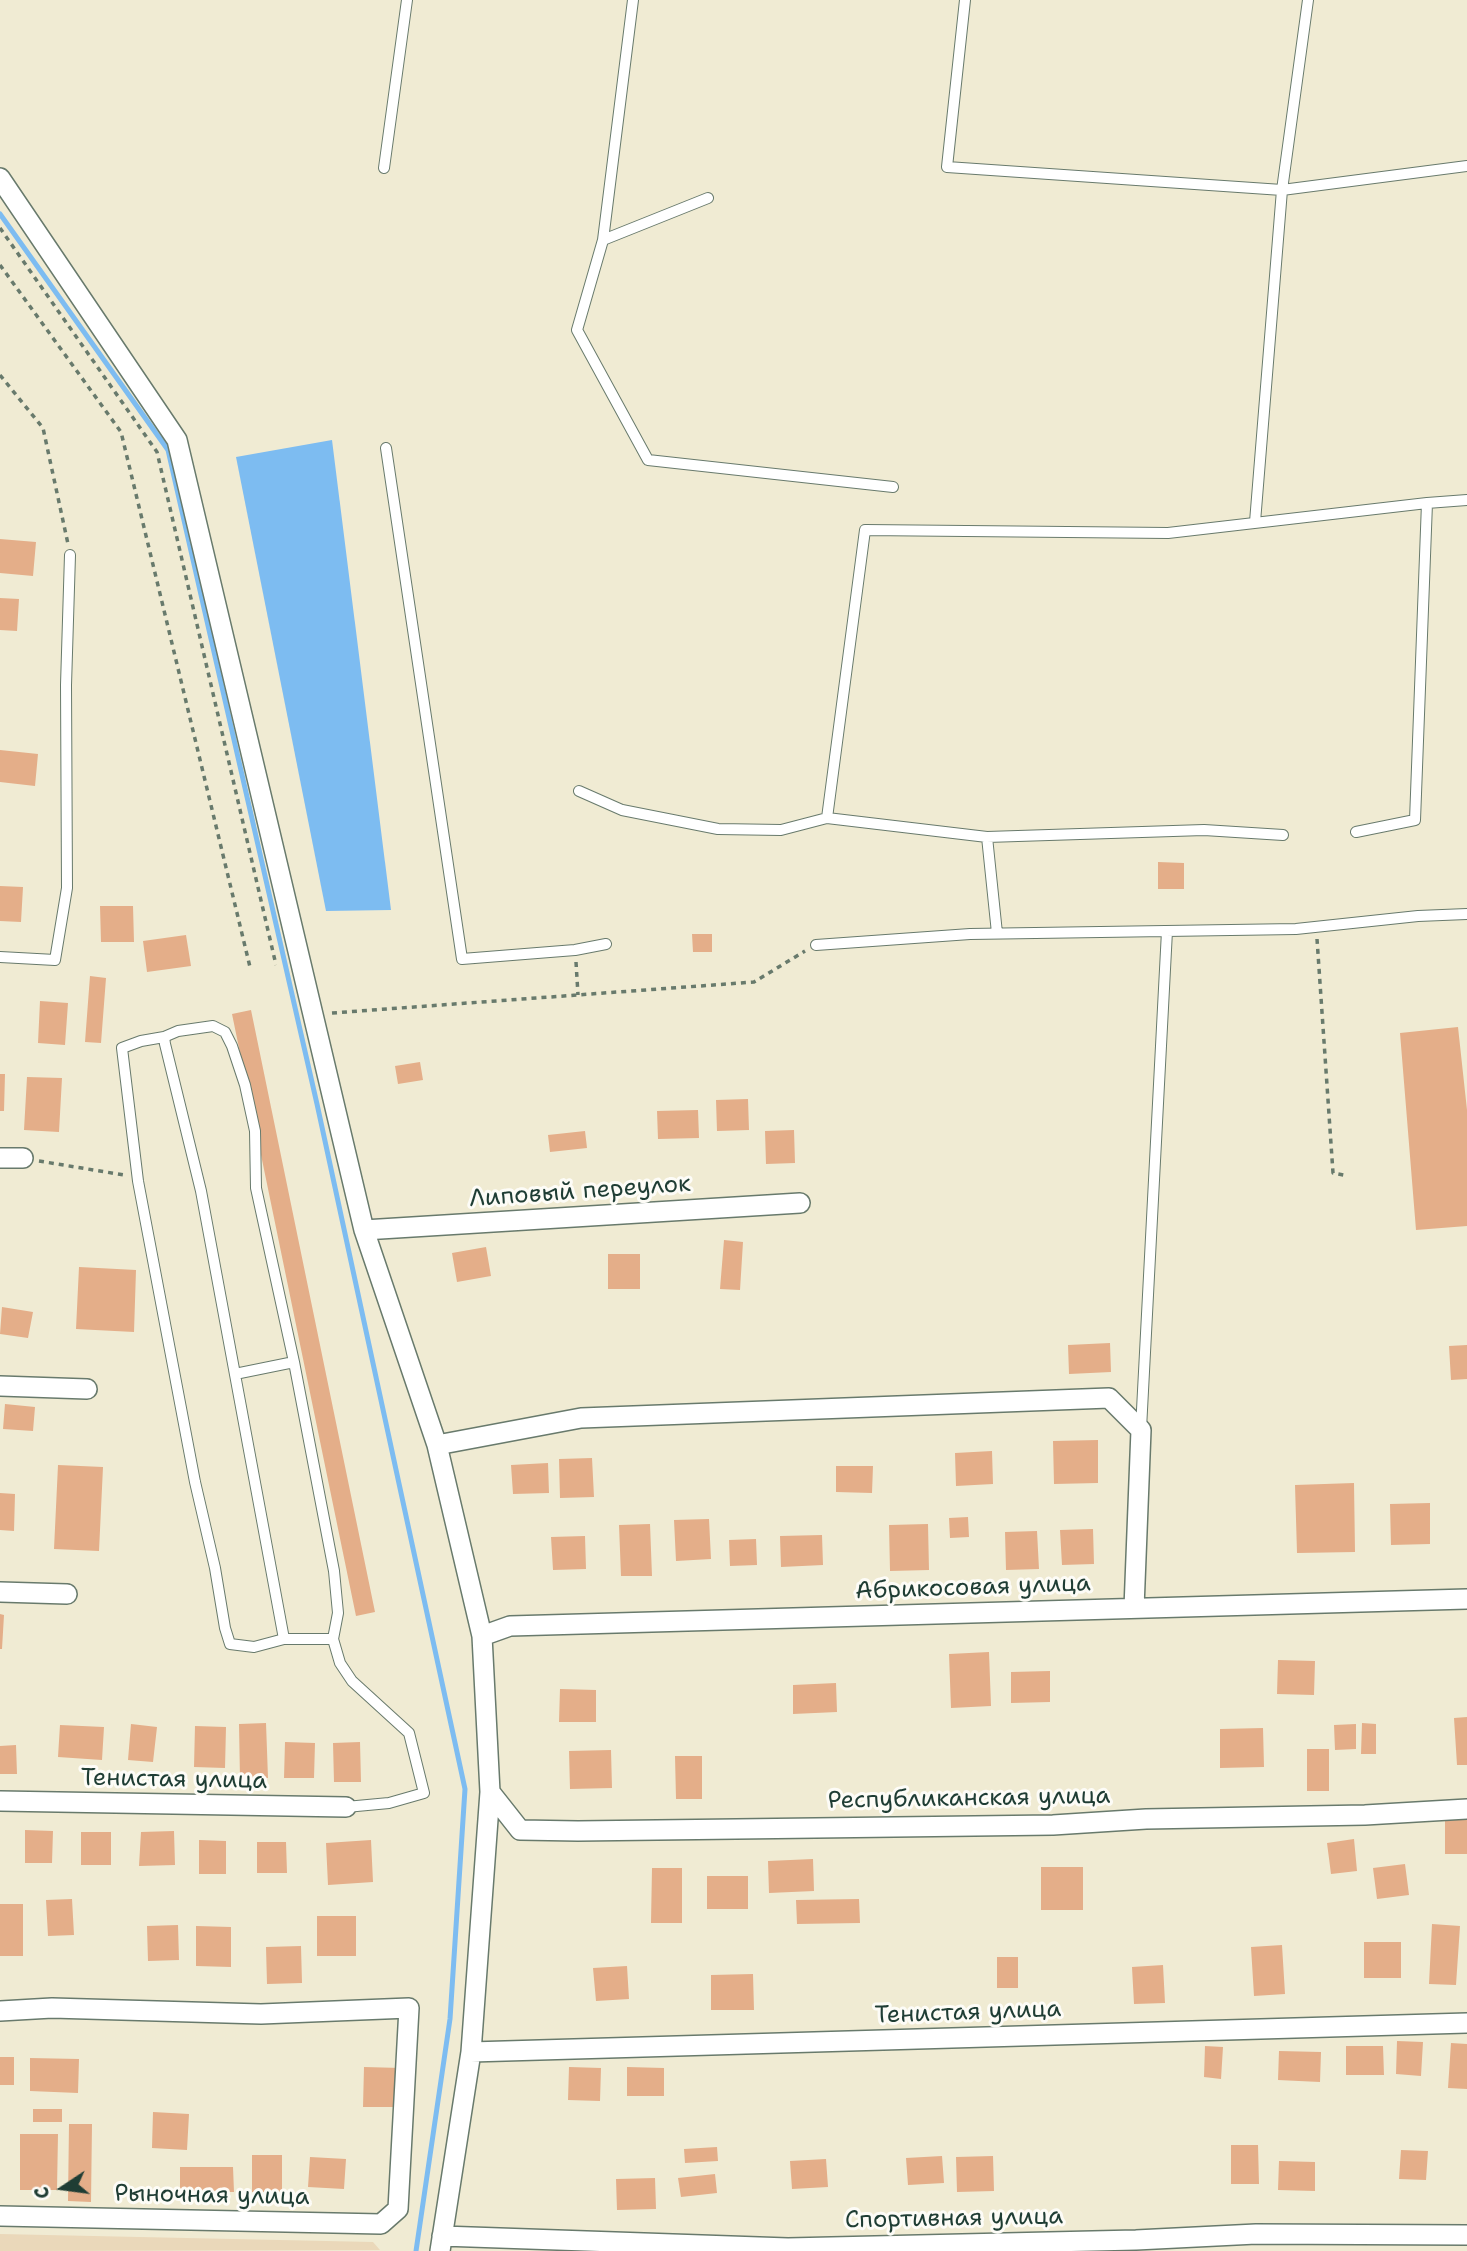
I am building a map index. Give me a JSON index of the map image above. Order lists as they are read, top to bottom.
{
  "streets": {
    "street": [
      "Липовый переулок",
      "Абрикосовая улица",
      "Тенистая улица",
      "Республиканская улица",
      "Рыночная улица",
      "Спортивная улица"
    ]
  },
  "north": "left"
}
